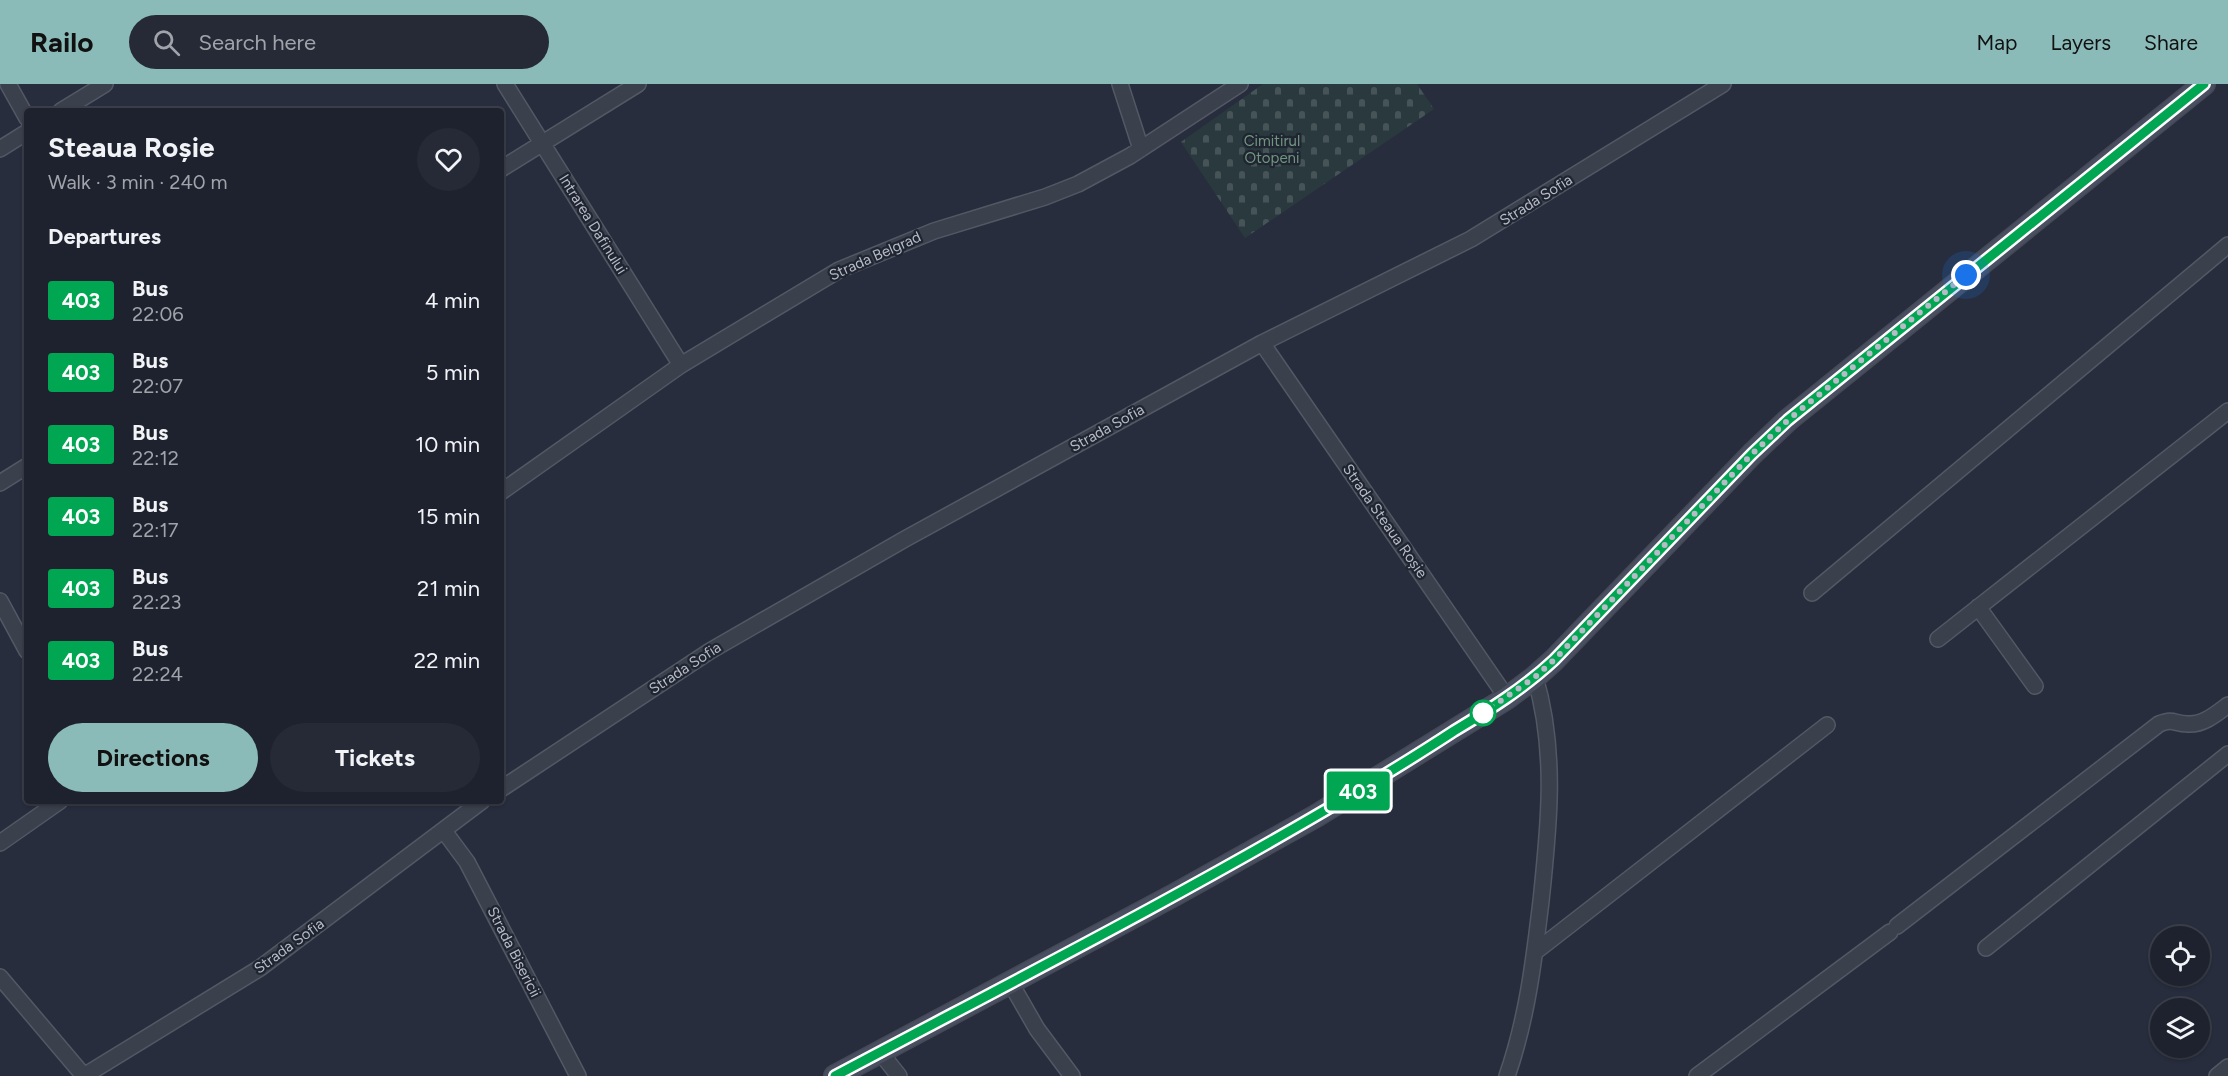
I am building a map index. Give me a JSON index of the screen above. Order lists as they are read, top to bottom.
{
  "streets": {
    "street": [
      "Strada Sofia",
      "Intrarea Dafinului",
      "Strada Belgrad",
      "Strada Steaua Roșie",
      "Strada Bisericii"
    ]
  },
  "crossings": [
    ["Strada Sofia", "Strada Steaua Roșie"],
    ["Strada Sofia", "Strada Bisericii"],
    ["Intrarea Dafinului", "Strada Belgrad"]
  ],
  "parks": ["Cimitirul Otopeni"],
  "lines": ["bus line 403"],
  "page": {
    "header": "Railo",
    "search": "Search here",
    "nav": ["Map", "Layers", "Share"],
    "on_map": "403",
    "heading": [
      ["Steaua Roșie", "Walk · 3 min · 240 m"],
      "Departures"
    ],
    "list": [
      {
        "mark": "403",
        "name": "Bus",
        "note": "22:06",
        "value": "4 min"
      },
      {
        "mark": "403",
        "name": "Bus",
        "note": "22:07",
        "value": "5 min"
      },
      {
        "mark": "403",
        "name": "Bus",
        "note": "22:12",
        "value": "10 min"
      },
      {
        "mark": "403",
        "name": "Bus",
        "note": "22:17",
        "value": "15 min"
      },
      {
        "mark": "403",
        "name": "Bus",
        "note": "22:23",
        "value": "21 min"
      },
      {
        "mark": "403",
        "name": "Bus",
        "note": "22:24",
        "value": "22 min"
      }
    ],
    "buttons": ["Directions", "Tickets"]
  }
}
